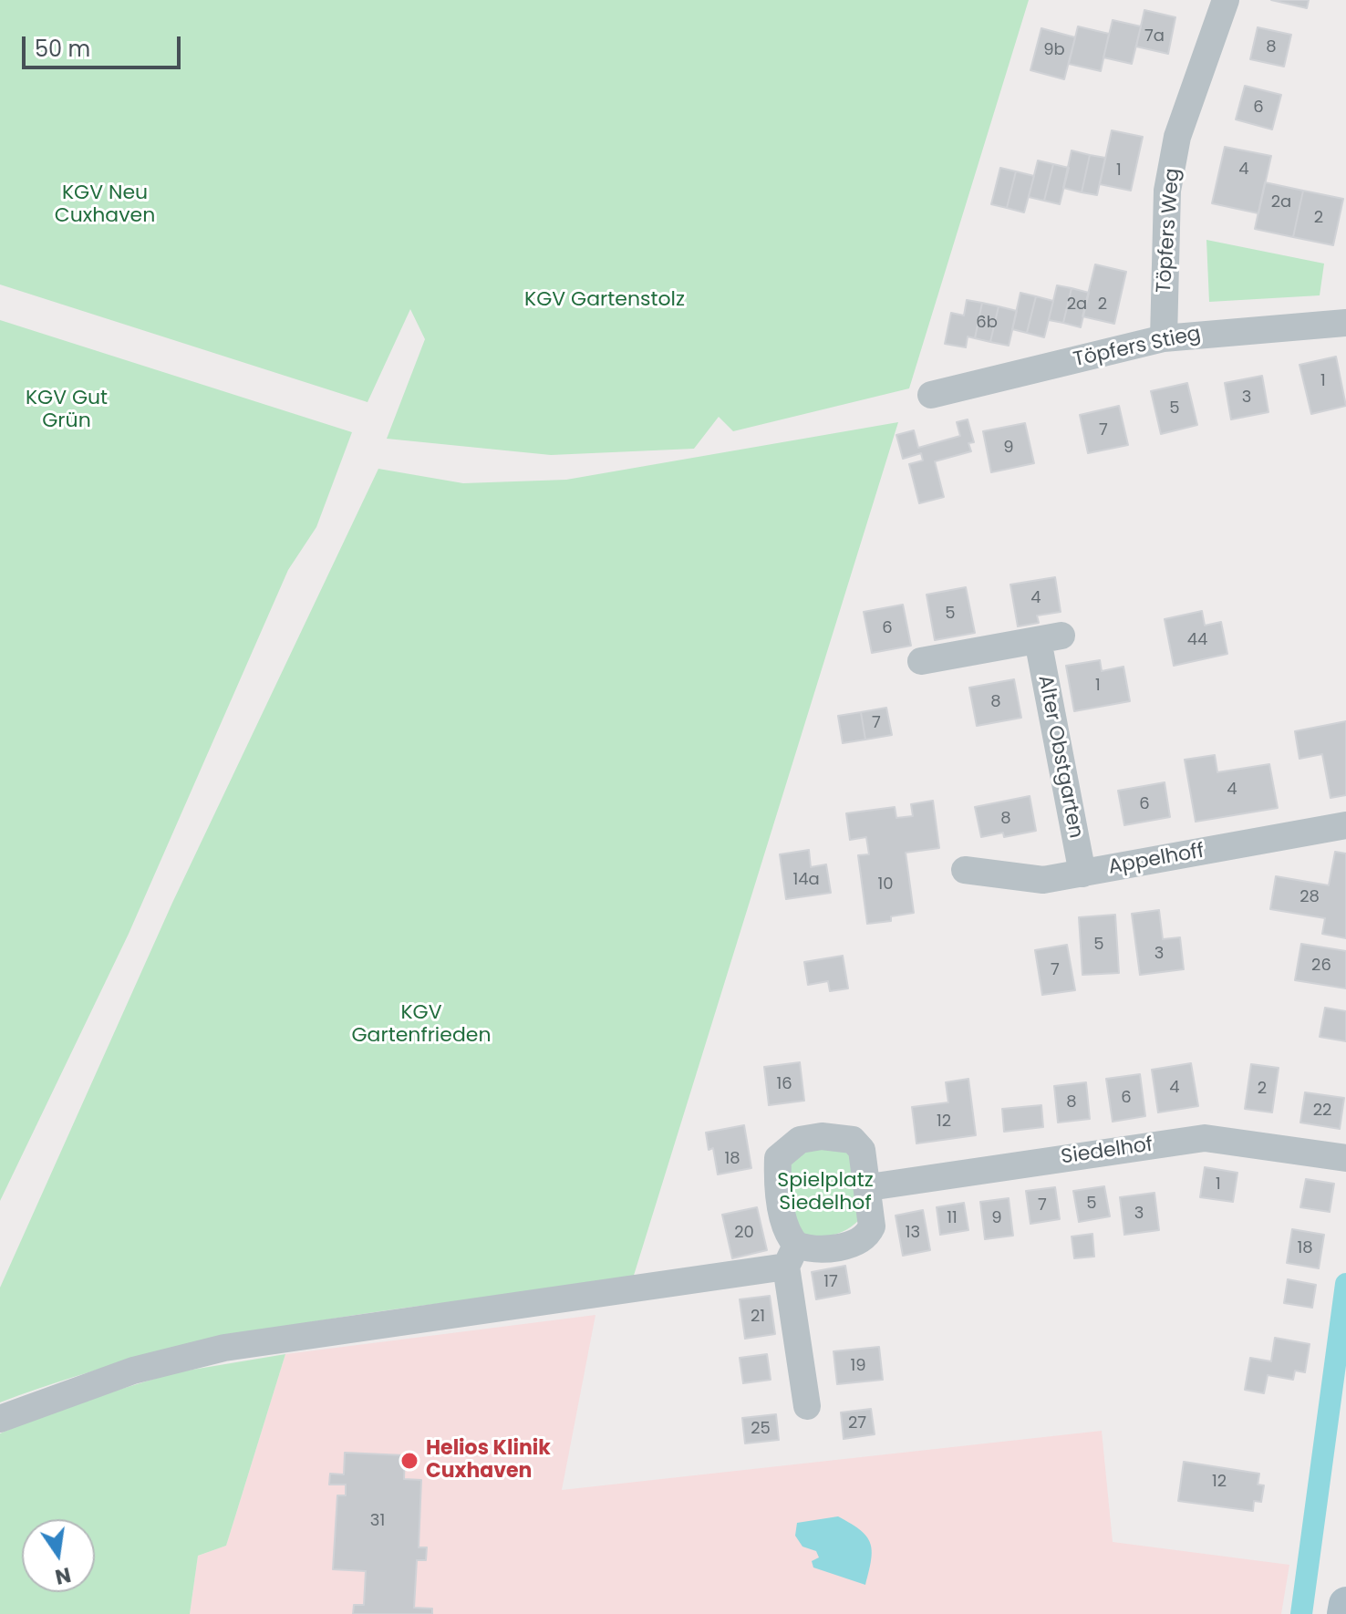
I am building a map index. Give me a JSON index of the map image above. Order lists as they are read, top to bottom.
{
  "streets": {
    "street": [
      "Töpfers Weg",
      "Töpfers Stieg",
      "Alter Obstgarten",
      "Appelhoff",
      "Siedelhof"
    ]
  },
  "crossings": [
    ["Töpfers Weg", "Töpfers Stieg"],
    ["Alter Obstgarten", "Appelhoff"]
  ],
  "parks": [
    "KGV Neu Cuxhaven",
    "KGV Gartenstolz",
    "KGV Gut Grün",
    "KGV Gartenfrieden",
    "Spielplatz Siedelhof"
  ],
  "places": ["Helios Klinik Cuxhaven"],
  "house_numbers": [
    "7a",
    "8",
    "9b",
    "6",
    "4",
    "1",
    "2a",
    "2",
    "2a",
    "2",
    "6b",
    "1",
    "3",
    "5",
    "7",
    "9",
    "4",
    "5",
    "6",
    "44",
    "1",
    "8",
    "7",
    "4",
    "6",
    "8",
    "14a",
    "10",
    "28",
    "5",
    "3",
    "26",
    "7",
    "16",
    "4",
    "2",
    "6",
    "8",
    "22",
    "12",
    "18",
    "1",
    "5",
    "7",
    "3",
    "11",
    "9",
    "20",
    "13",
    "18",
    "17",
    "21",
    "19",
    "27",
    "25",
    "12",
    "31"
  ],
  "scale_bar": "50 m",
  "north": "bottom"
}
